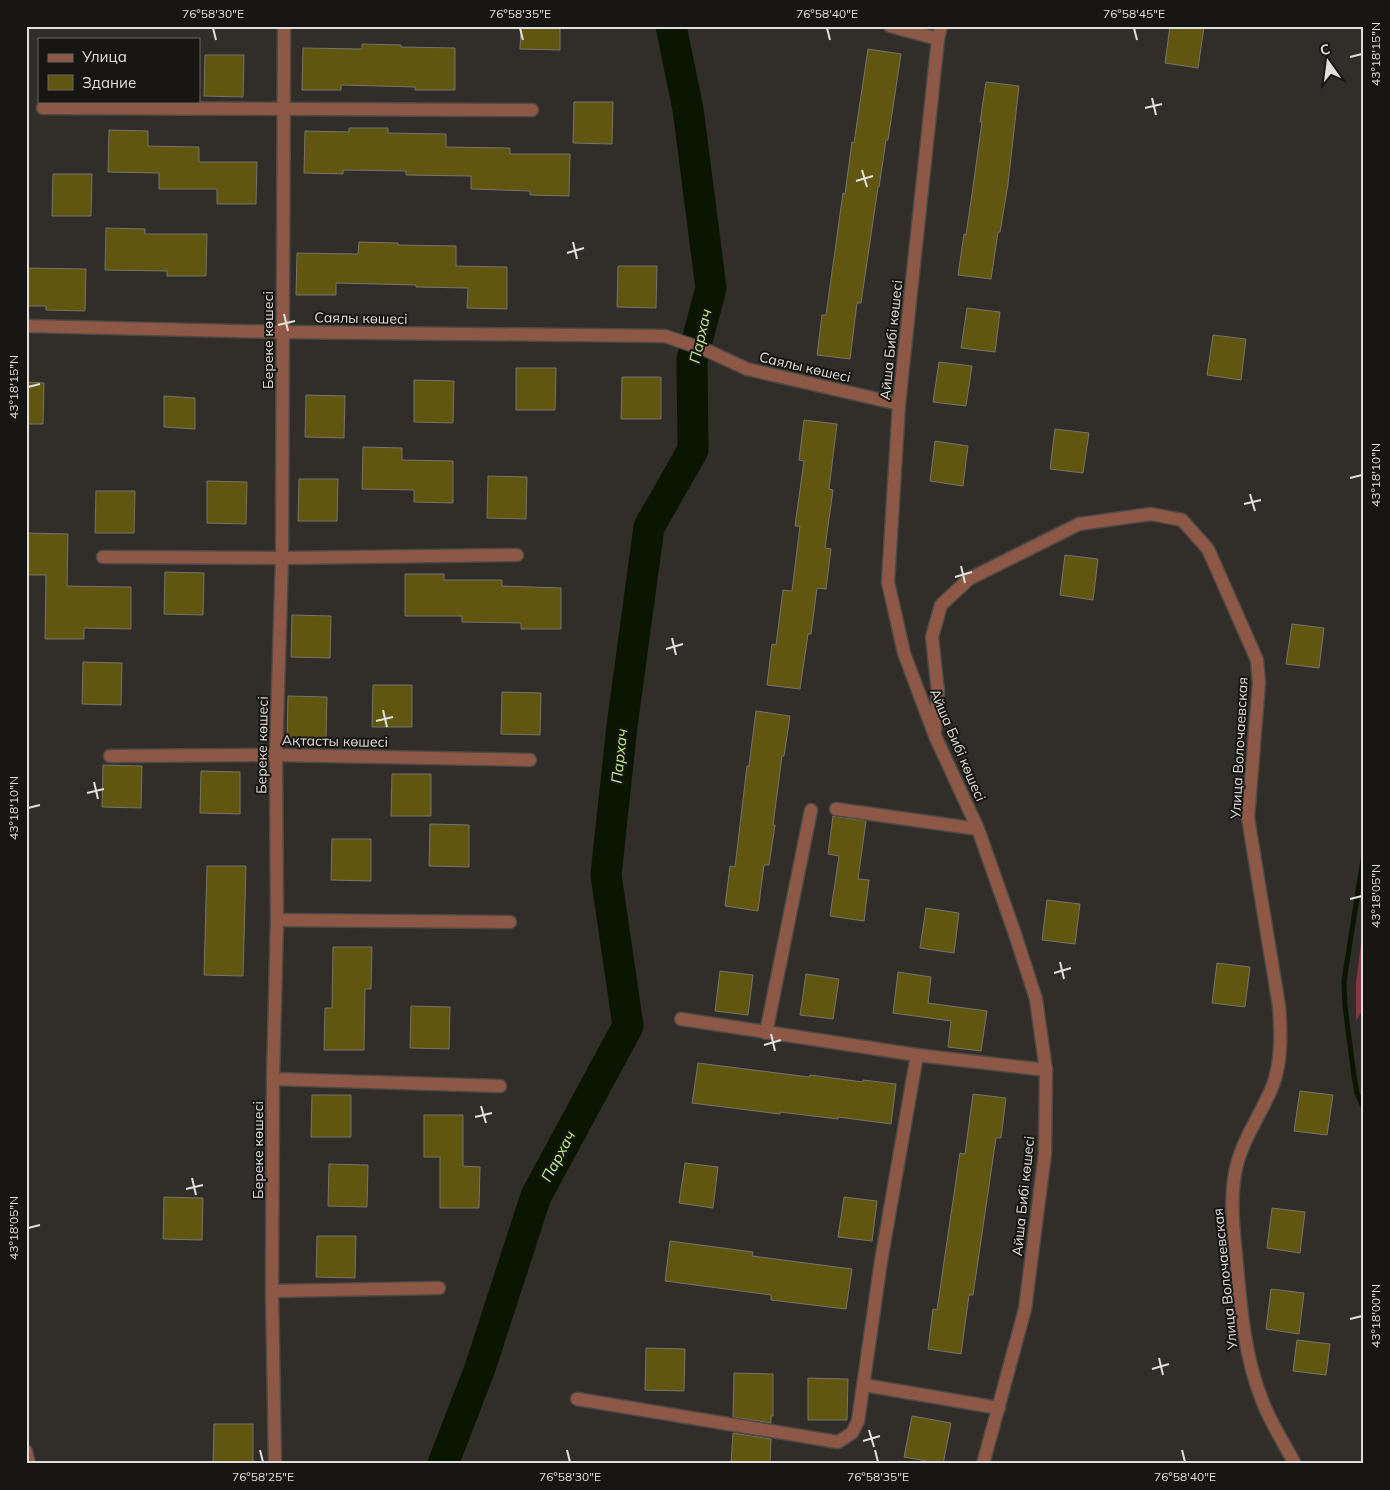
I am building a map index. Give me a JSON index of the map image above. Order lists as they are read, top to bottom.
{
  "streets": {
    "street": [
      "Саялы көшесі",
      "Береке көшесі",
      "Айша Бибі көшесі",
      "Ақтасты көшесі",
      "Улица Волочаевская"
    ]
  },
  "crossings": [
    ["Саялы көшесі", "Береке көшесі"],
    ["Саялы көшесі", "Айша Бибі көшесі"],
    ["Береке көшесі", "Ақтасты көшесі"],
    ["Айша Бибі көшесі", "Улица Волочаевская"]
  ],
  "water": ["Пархач"],
  "legend": ["Улица", "Здание"],
  "north": "top",
  "coordinates": [
    "76°58'30\"E",
    "76°58'35\"E",
    "76°58'40\"E",
    "76°58'45\"E",
    "43°18'15\"N",
    "43°18'10\"N",
    "43°18'05\"N",
    "43°18'00\"N",
    "76°58'25\"E"
  ]
}
